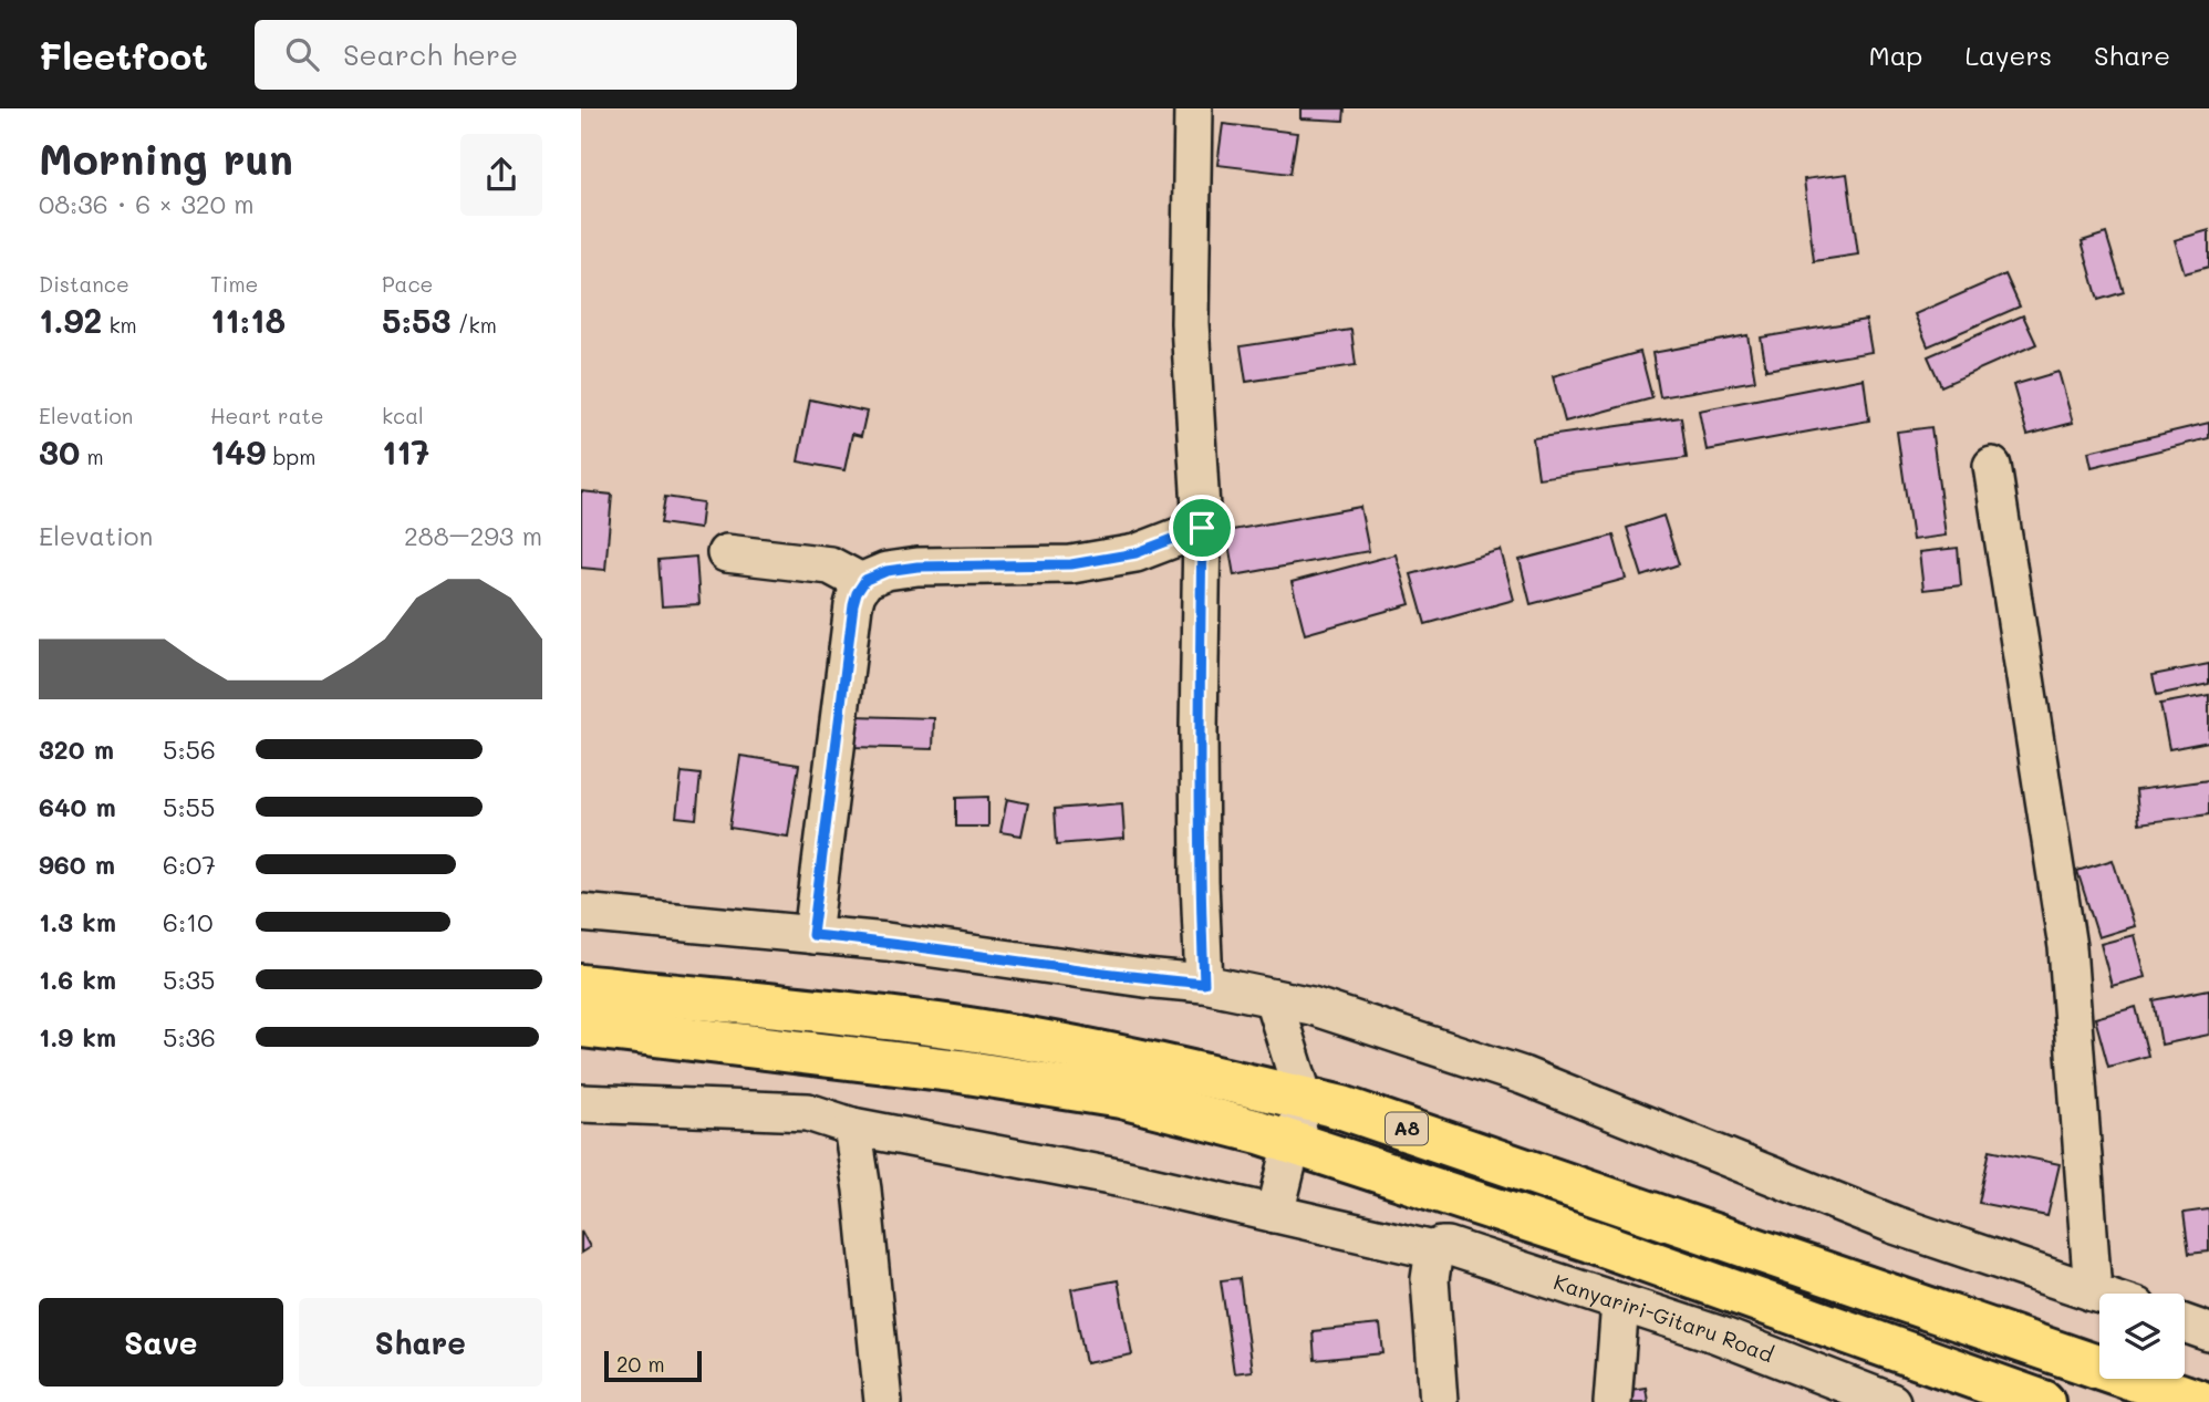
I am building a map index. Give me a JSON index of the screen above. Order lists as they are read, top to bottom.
{
  "streets": {
    "highway": ["A8"],
    "street": ["Kanyariri-Gitaru Road"]
  },
  "scale_bar": "20 m",
  "page": {
    "header": "Fleetfoot",
    "search": "Search here",
    "nav": ["Map", "Layers", "Share"],
    "heading": ["Morning run", "08:36 · 6 × 320 m"],
    "stats": [
      ["Distance", "1.92 km"],
      ["Time", "11:18"],
      ["Pace", "5:53 /km"],
      ["Elevation", "30 m"],
      ["Heart rate", "149 bpm"],
      ["kcal", "117"]
    ],
    "chart": ["Elevation", "288–293 m"],
    "list": [
      {
        "name": "320 m",
        "note": "5:56"
      },
      {
        "name": "640 m",
        "note": "5:55"
      },
      {
        "name": "960 m",
        "note": "6:07"
      },
      {
        "name": "1.3 km",
        "note": "6:10"
      },
      {
        "name": "1.6 km",
        "note": "5:35"
      },
      {
        "name": "1.9 km",
        "note": "5:36"
      }
    ],
    "buttons": ["Save", "Share"],
    "scale": "20 m"
  }
}
